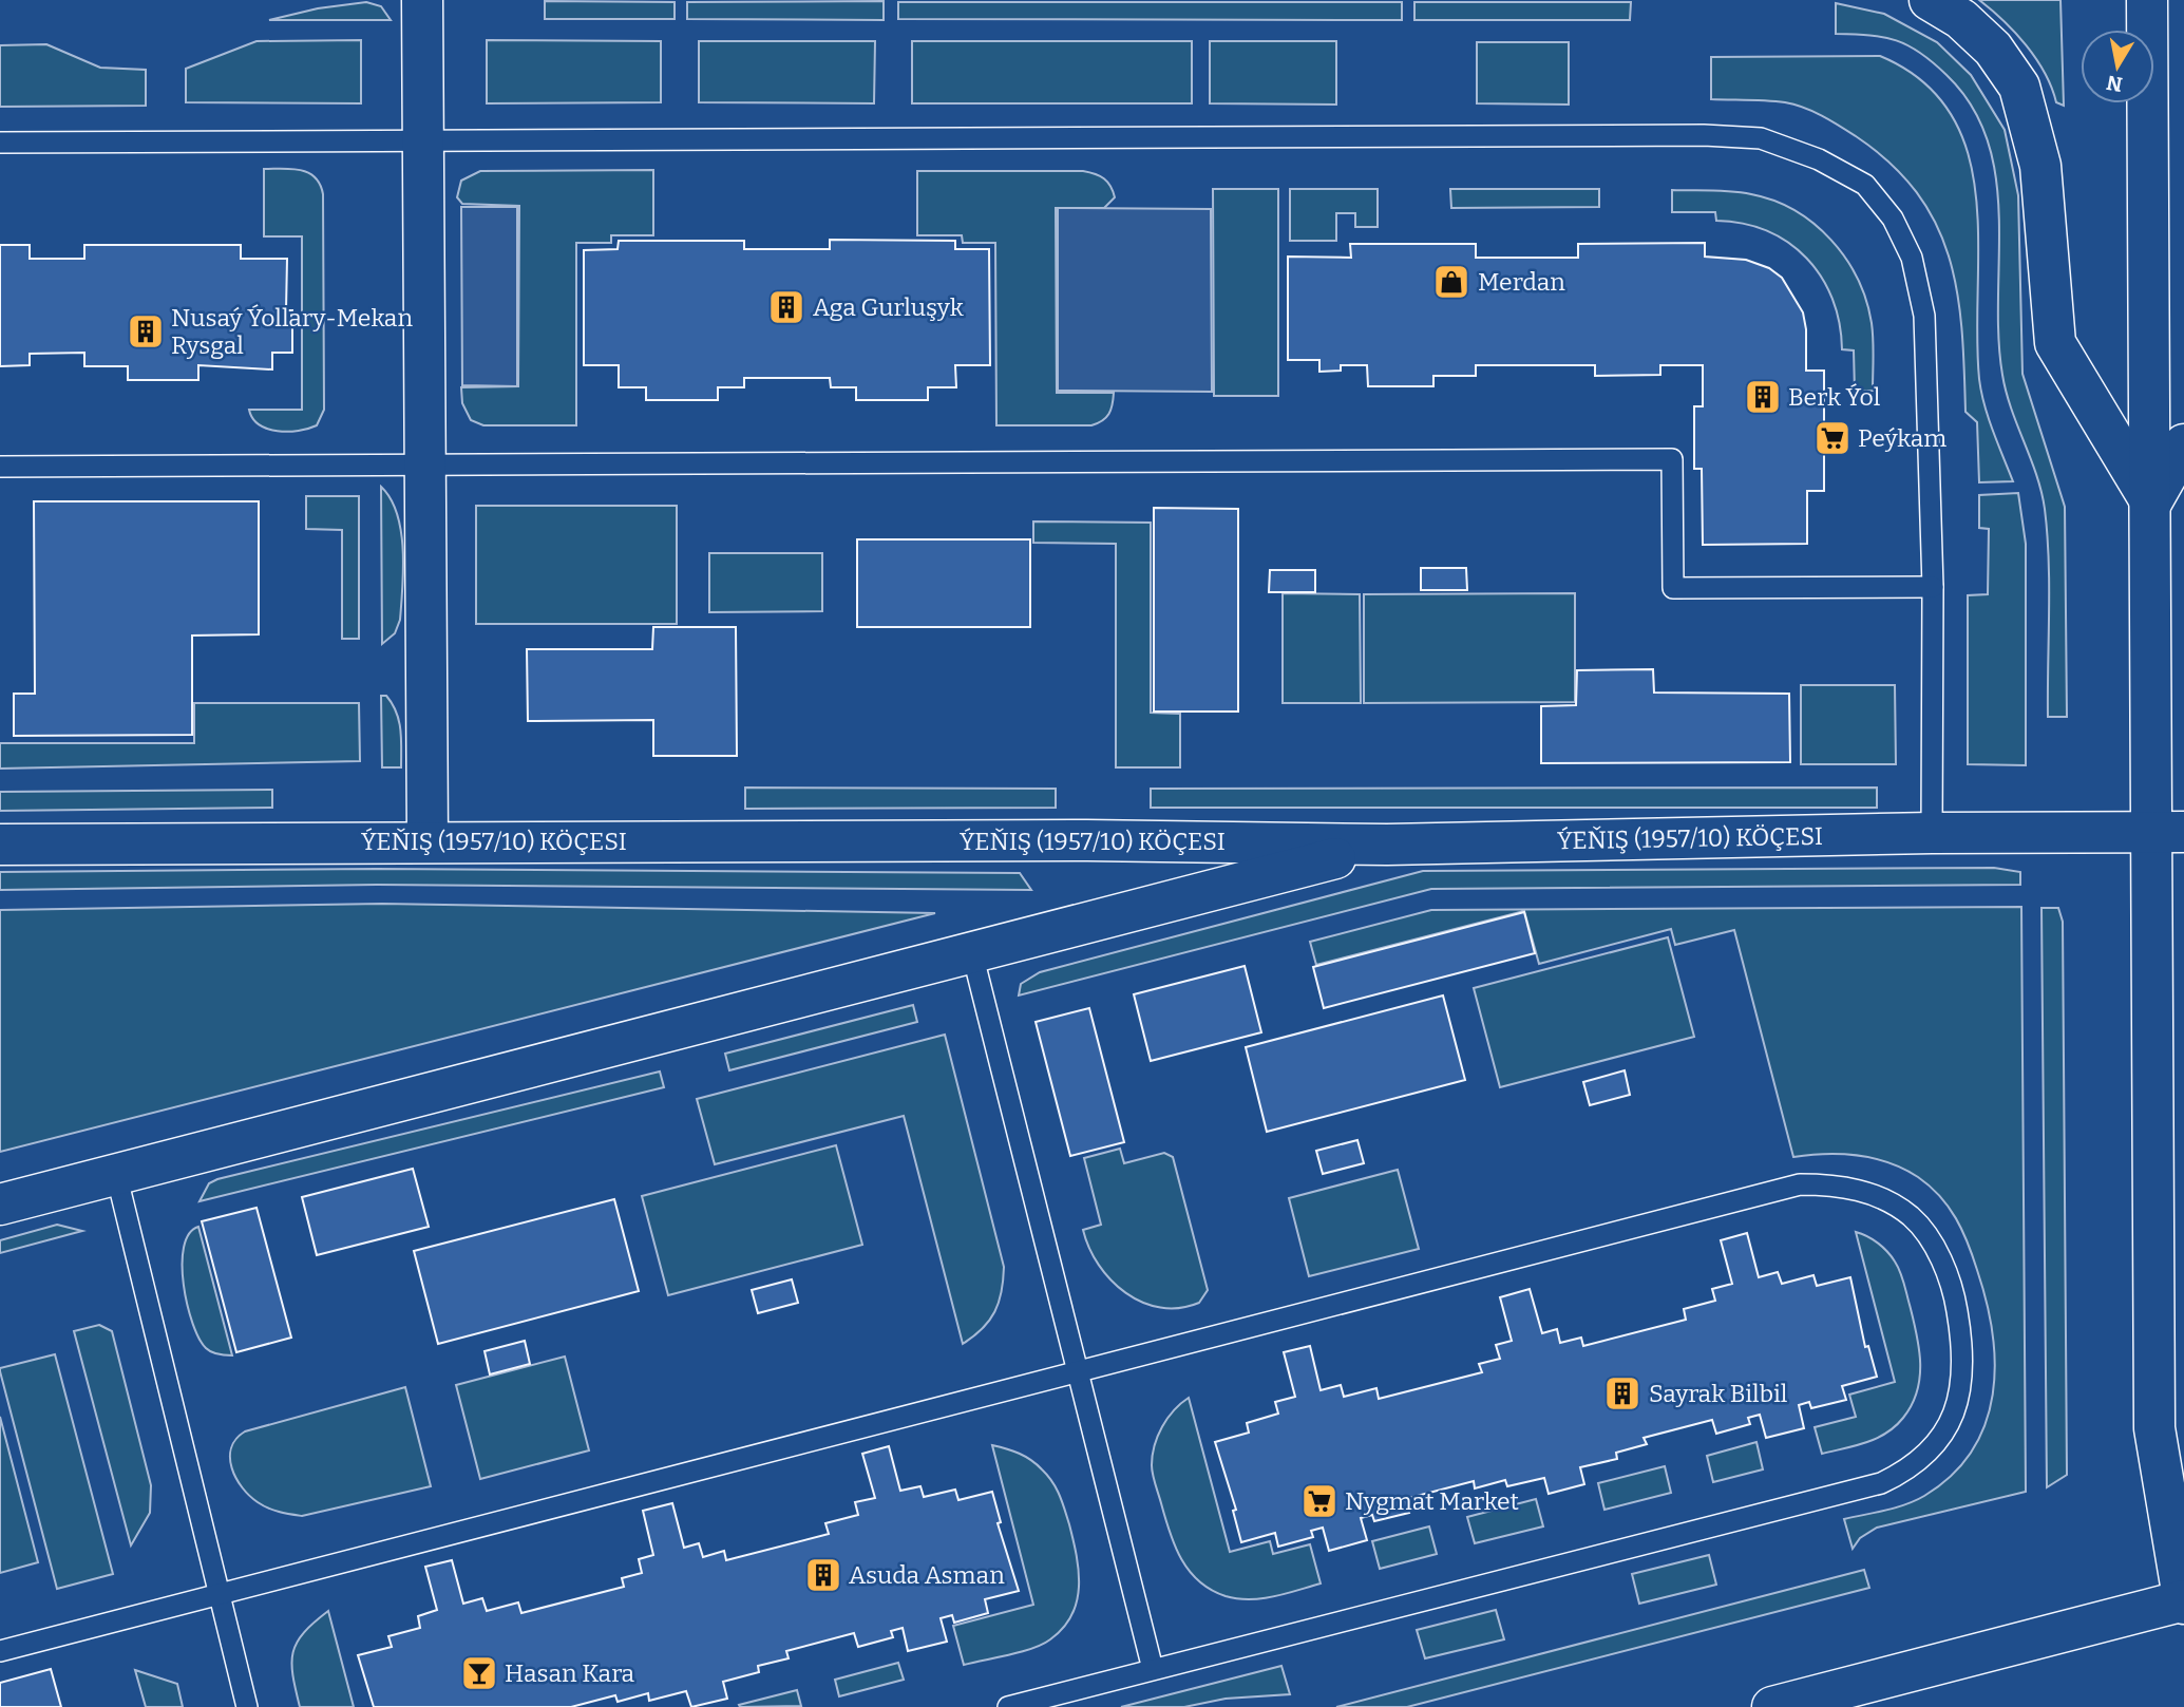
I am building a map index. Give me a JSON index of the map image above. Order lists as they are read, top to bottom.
{
  "streets": {
    "street": ["ÝEŇIŞ (1957/10) KÖÇESI"]
  },
  "places": {
    "shop": ["Merdan"],
    "building": [
      "Aga Gurluşyk",
      "Nusaý Ýollary-Mekan Rysgal",
      "Berk Ýol",
      "Sayrak Bilbil",
      "Asuda Asman"
    ],
    "supermarket": ["Peýkam", "Nygmat Market"],
    "bar": ["Hasan Kara"]
  },
  "north": "bottom"
}
